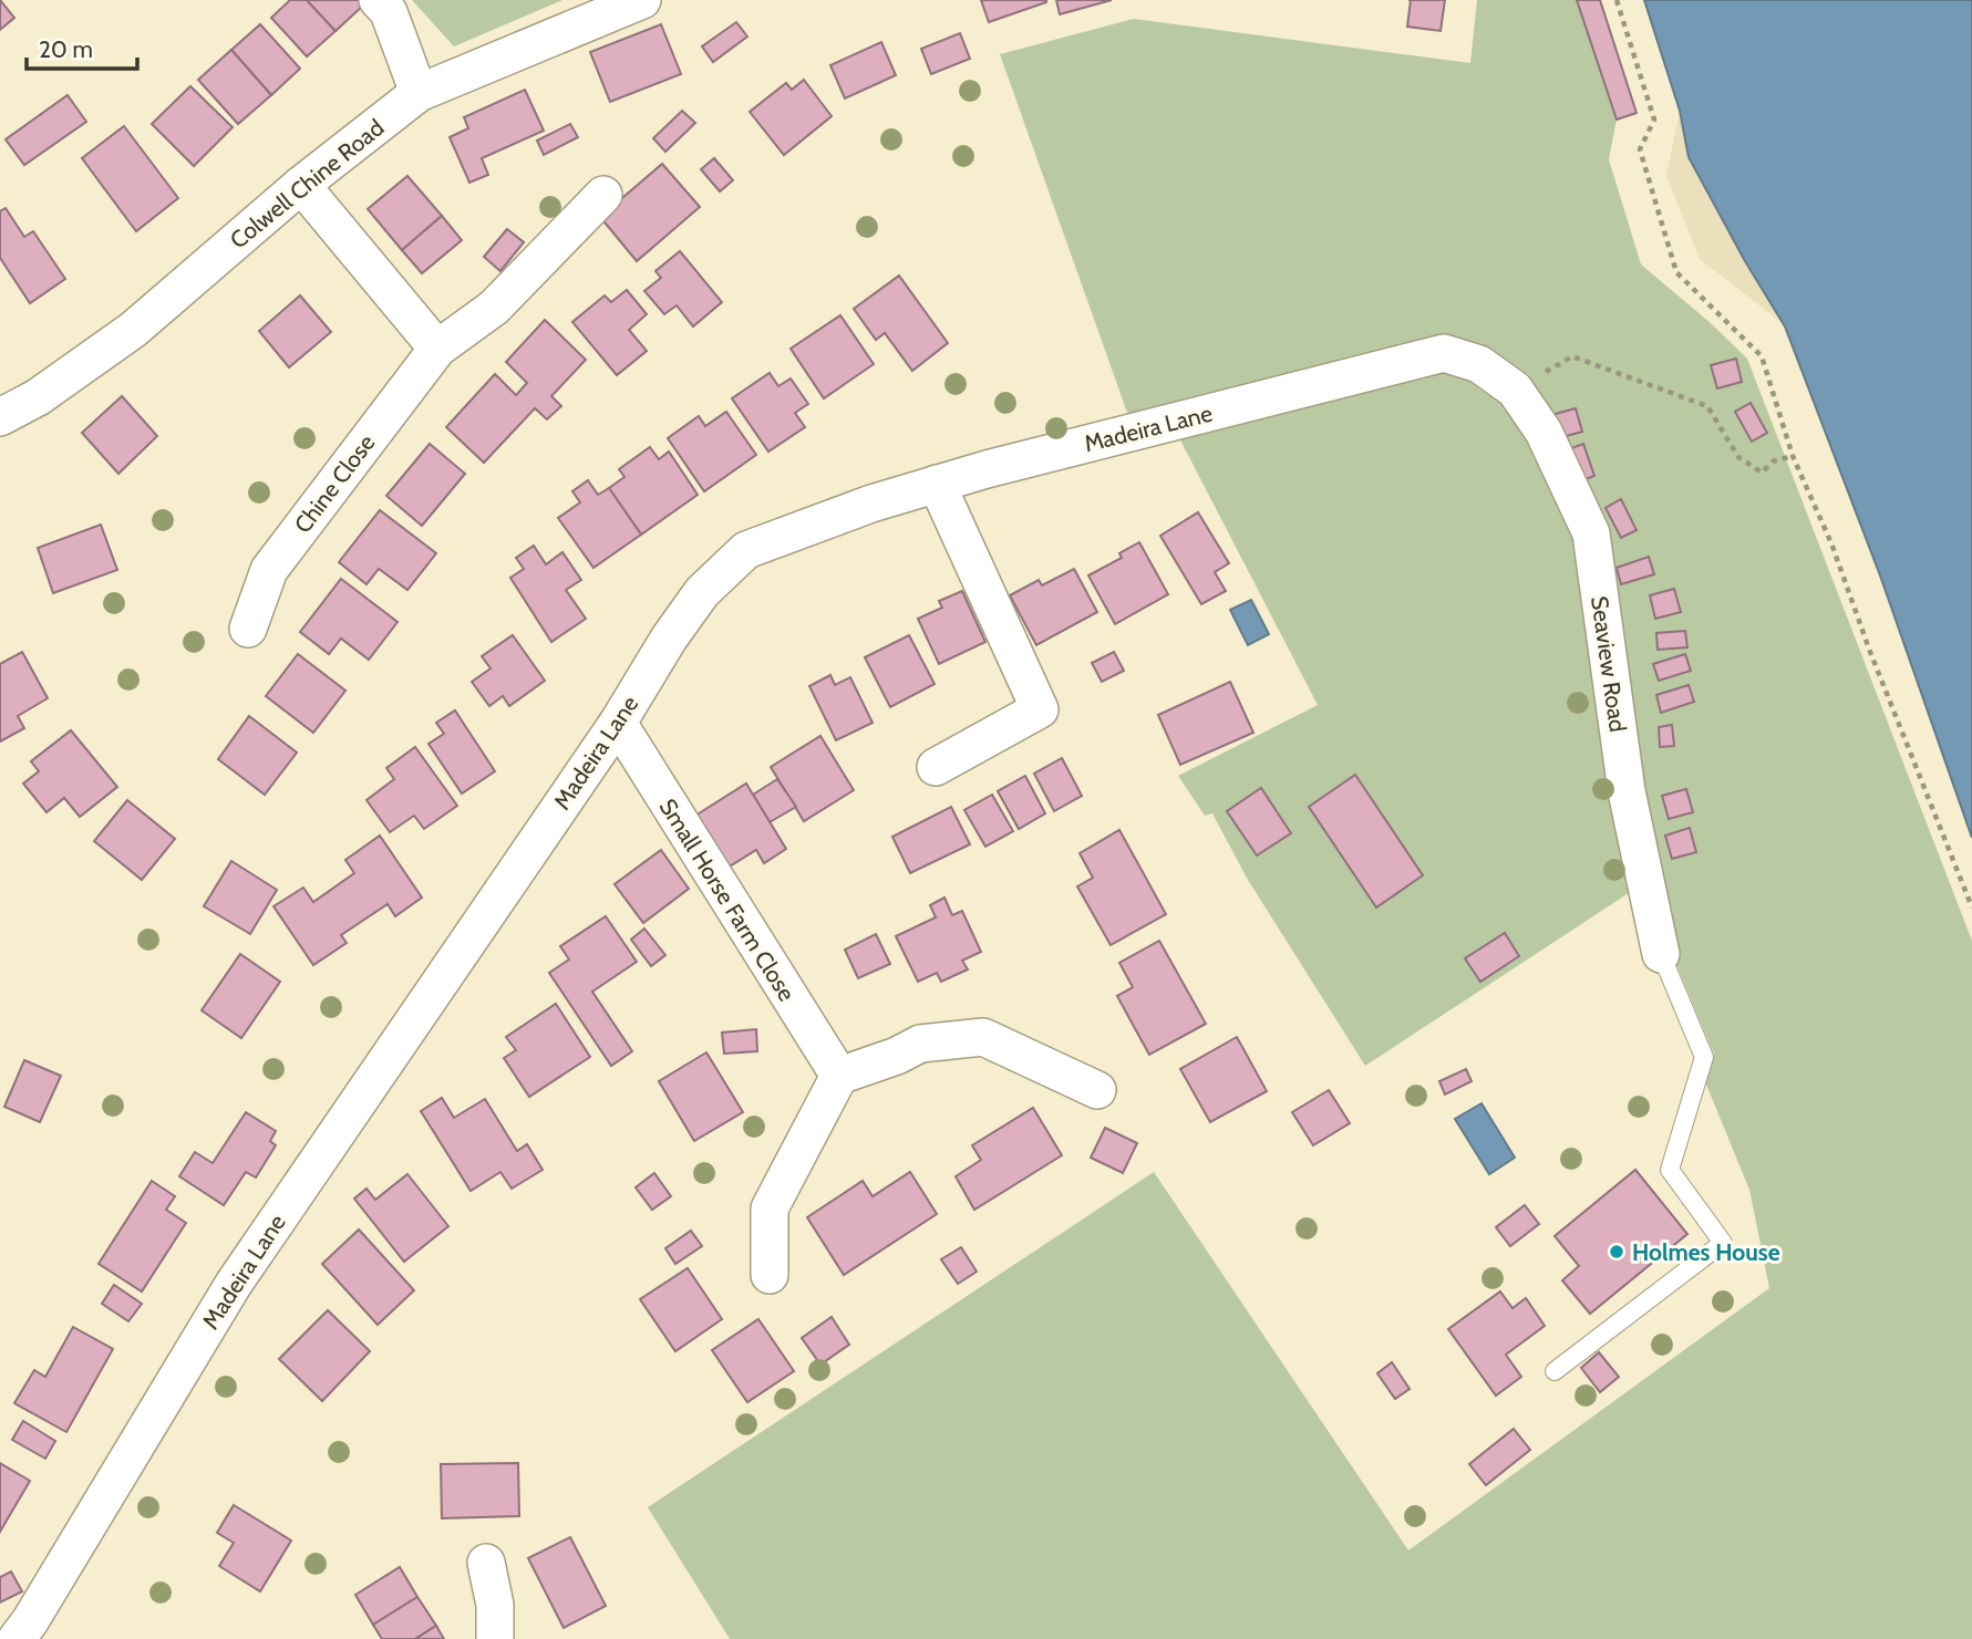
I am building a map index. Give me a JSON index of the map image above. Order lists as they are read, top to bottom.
{
  "streets": {
    "street": [
      "Colwell Chine Road",
      "Madeira Lane",
      "Chine Close",
      "Seaview Road",
      "Small Horse Farm Close"
    ]
  },
  "crossings": [
    ["Madeira Lane", "Seaview Road"],
    ["Madeira Lane", "Small Horse Farm Close"]
  ],
  "places": ["Holmes House"],
  "scale_bar": "20 m"
}
